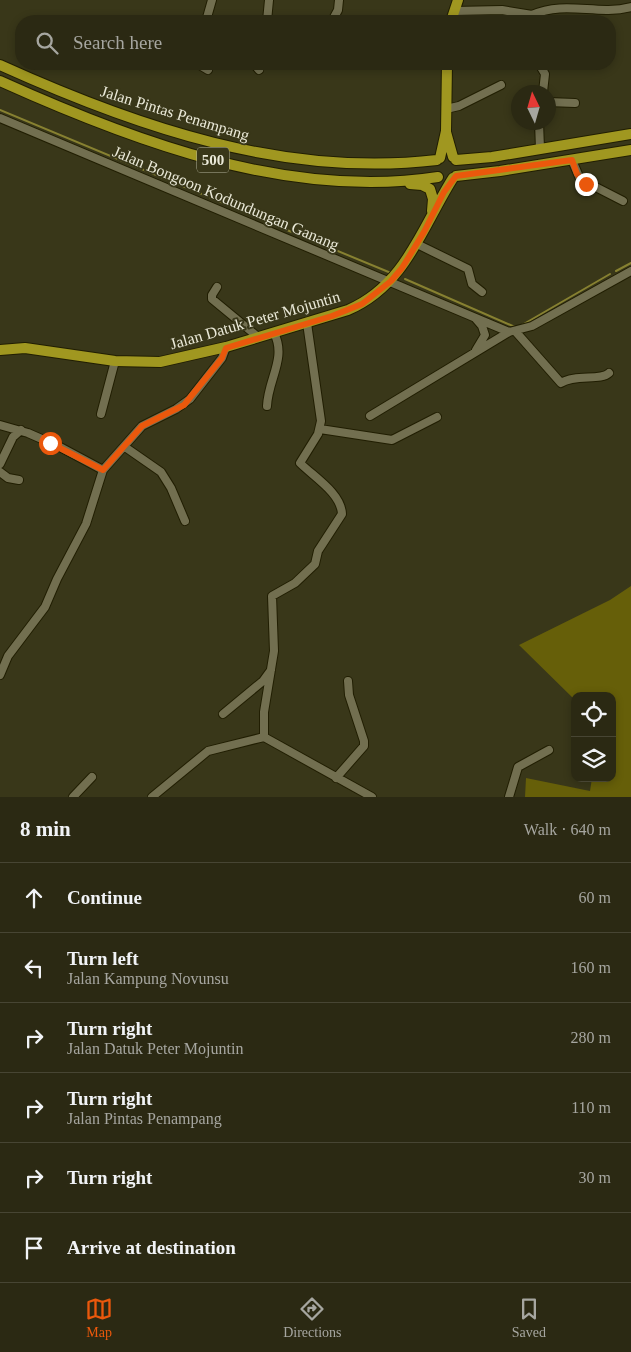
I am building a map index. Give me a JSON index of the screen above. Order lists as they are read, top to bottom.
{
  "streets": {
    "main road": ["Jalan Pintas Penampang", "500", "Jalan Datuk Peter Mojuntin"],
    "street": ["Jalan Bongoon Kodundungan Ganang"]
  },
  "crossings": [
    ["Jalan Pintas Penampang", "500"],
    ["Jalan Pintas Penampang", "Jalan Datuk Peter Mojuntin"],
    ["500", "Jalan Datuk Peter Mojuntin"],
    ["Jalan Bongoon Kodundungan Ganang", "Jalan Datuk Peter Mojuntin"]
  ],
  "north": "top",
  "page": {
    "search": "Search here",
    "heading": ["8 min", "Walk · 640 m"],
    "list": [
      ["Continue", "60 m"],
      ["Turn left", "Jalan Kampung Novunsu", "160 m"],
      ["Turn right", "Jalan Datuk Peter Mojuntin", "280 m"],
      ["Turn right", "Jalan Pintas Penampang", "110 m"],
      ["Turn right", "30 m"],
      "Arrive at destination"
    ],
    "nav": ["Map", "Directions", "Saved"]
  }
}
